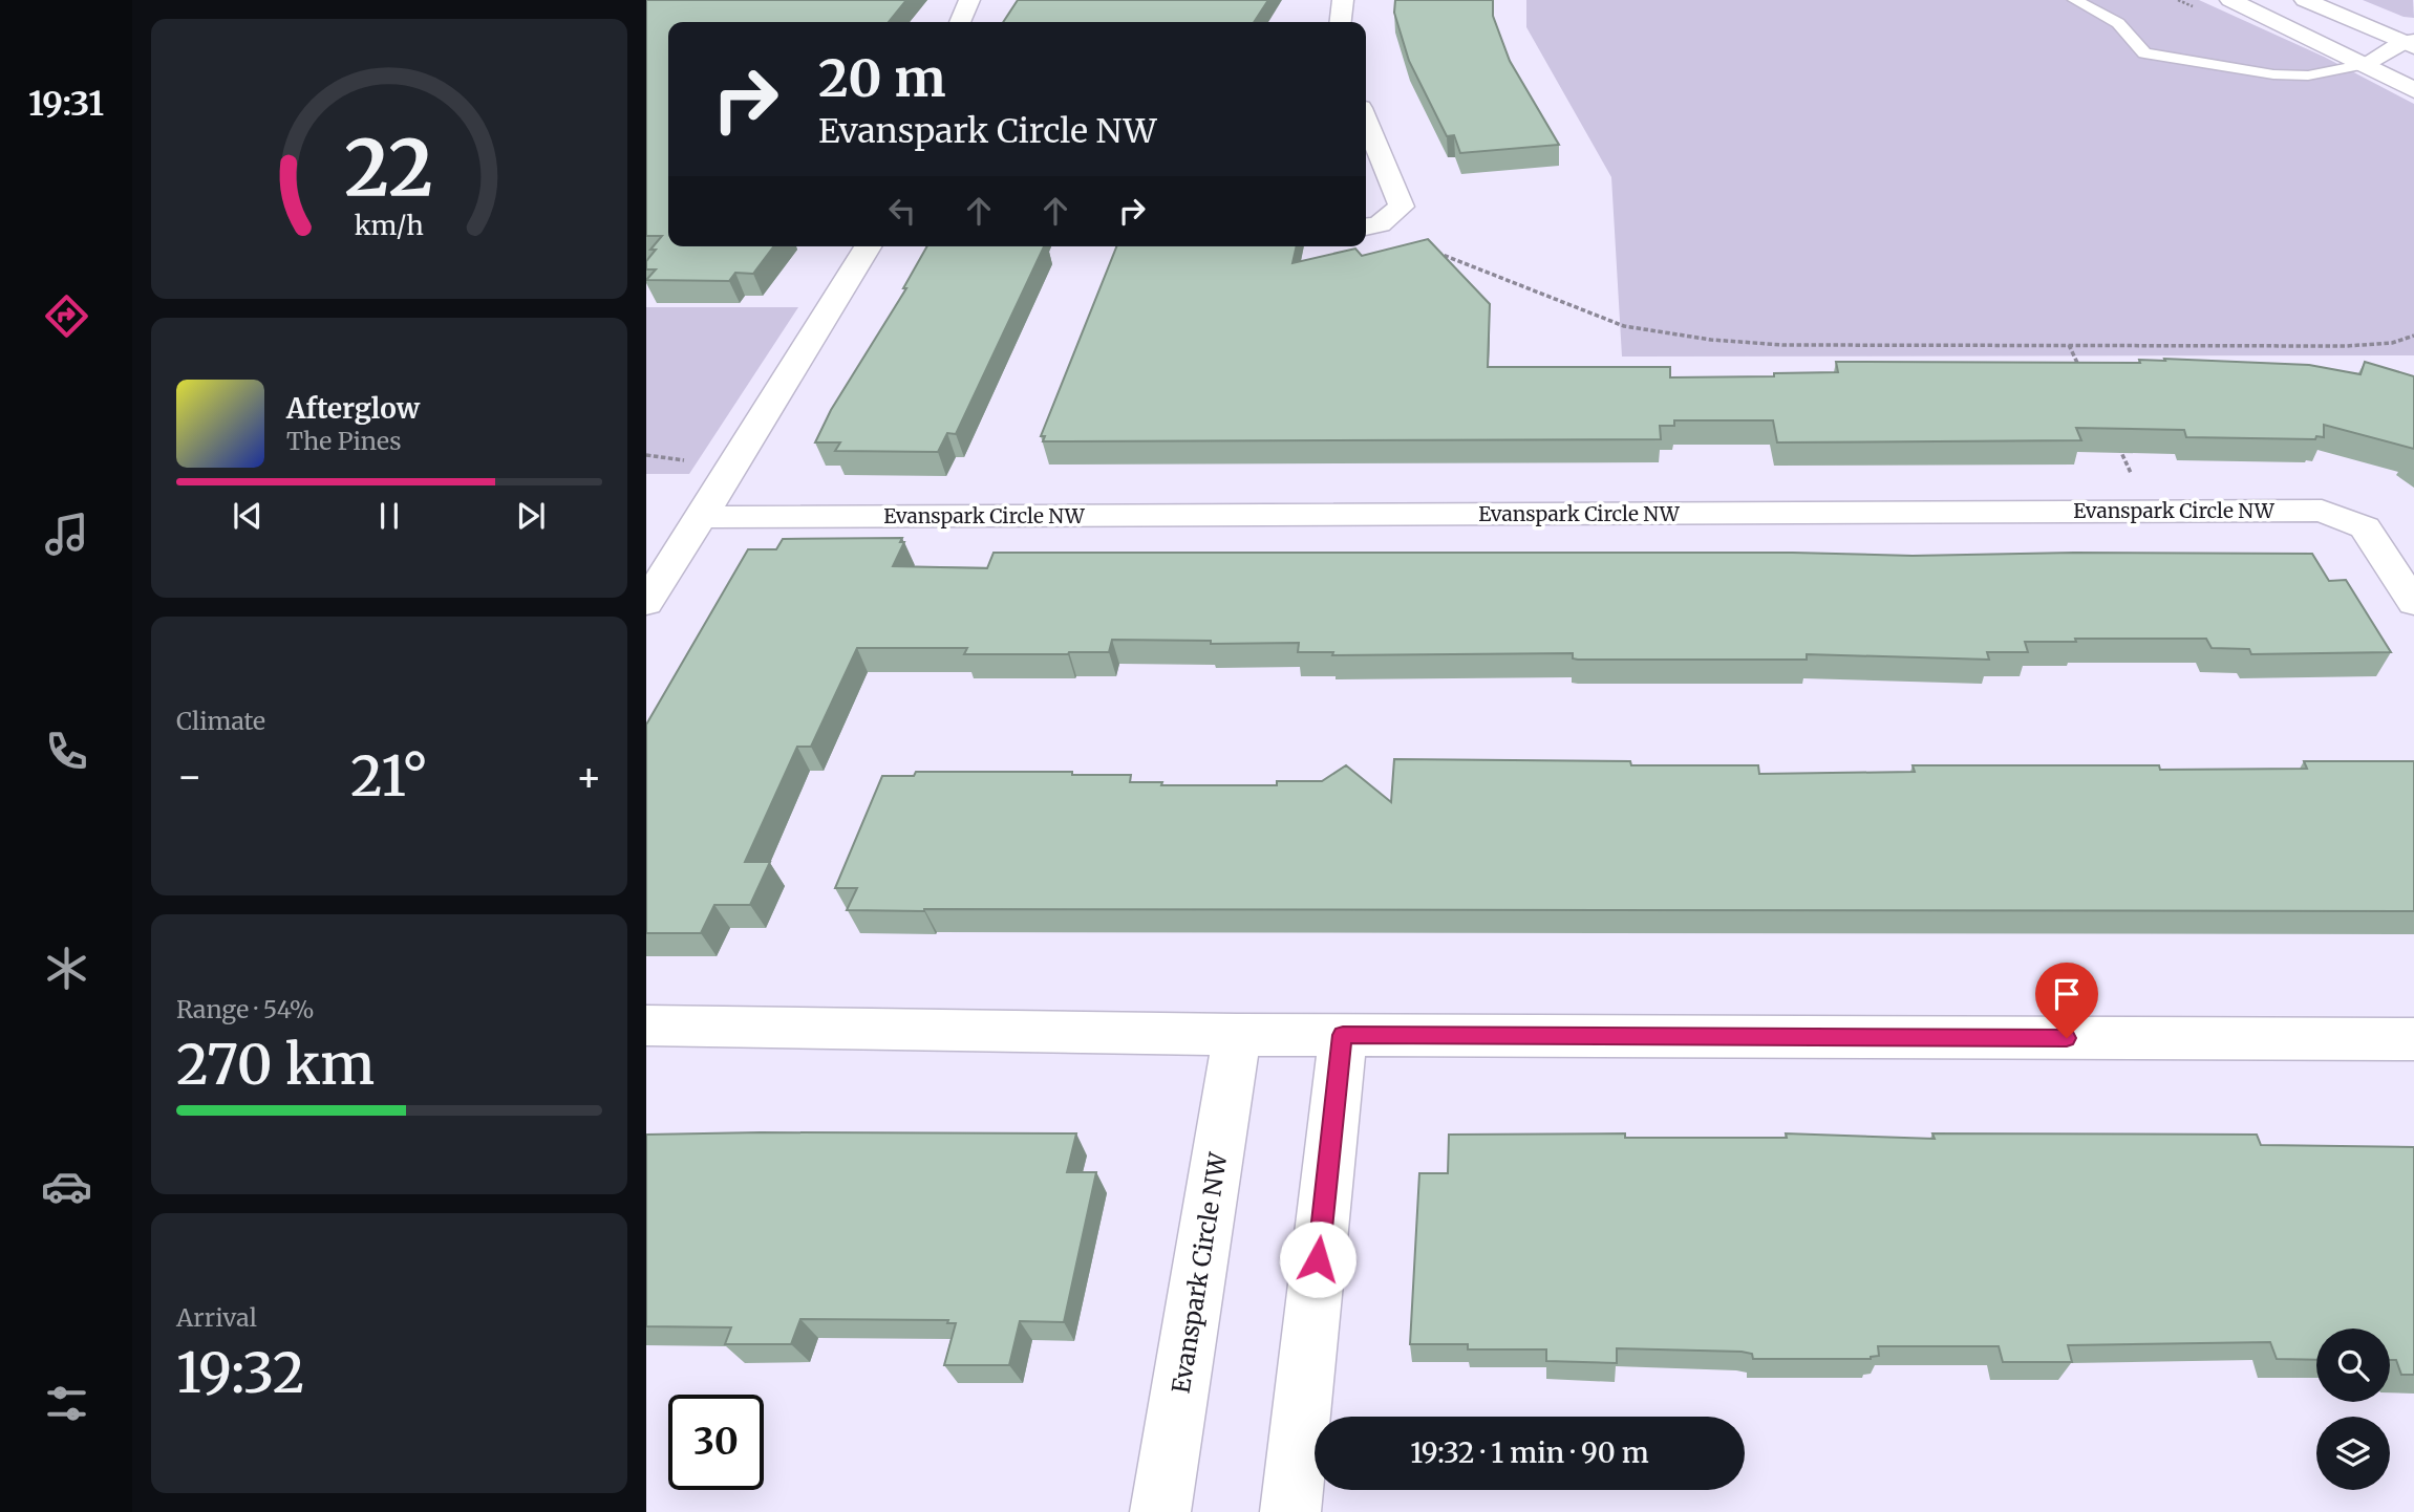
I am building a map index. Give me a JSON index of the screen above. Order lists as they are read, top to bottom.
{
  "streets": {
    "street": ["Evanspark Circle NW"]
  },
  "page": {
    "tabs": "19:31",
    "turn": ["20 m", "Evanspark Circle NW"],
    "song": ["Afterglow", "The Pines"],
    "tile": [
      "Climate",
      ["Range · 54%", "270 km"],
      ["Arrival", "19:32"]
    ],
    "heat": ["−", "21°", "+"],
    "limit": "30",
    "trip": "19:32 · 1 min · 90 m",
    "gauge": ["22", "km/h"]
  }
}
